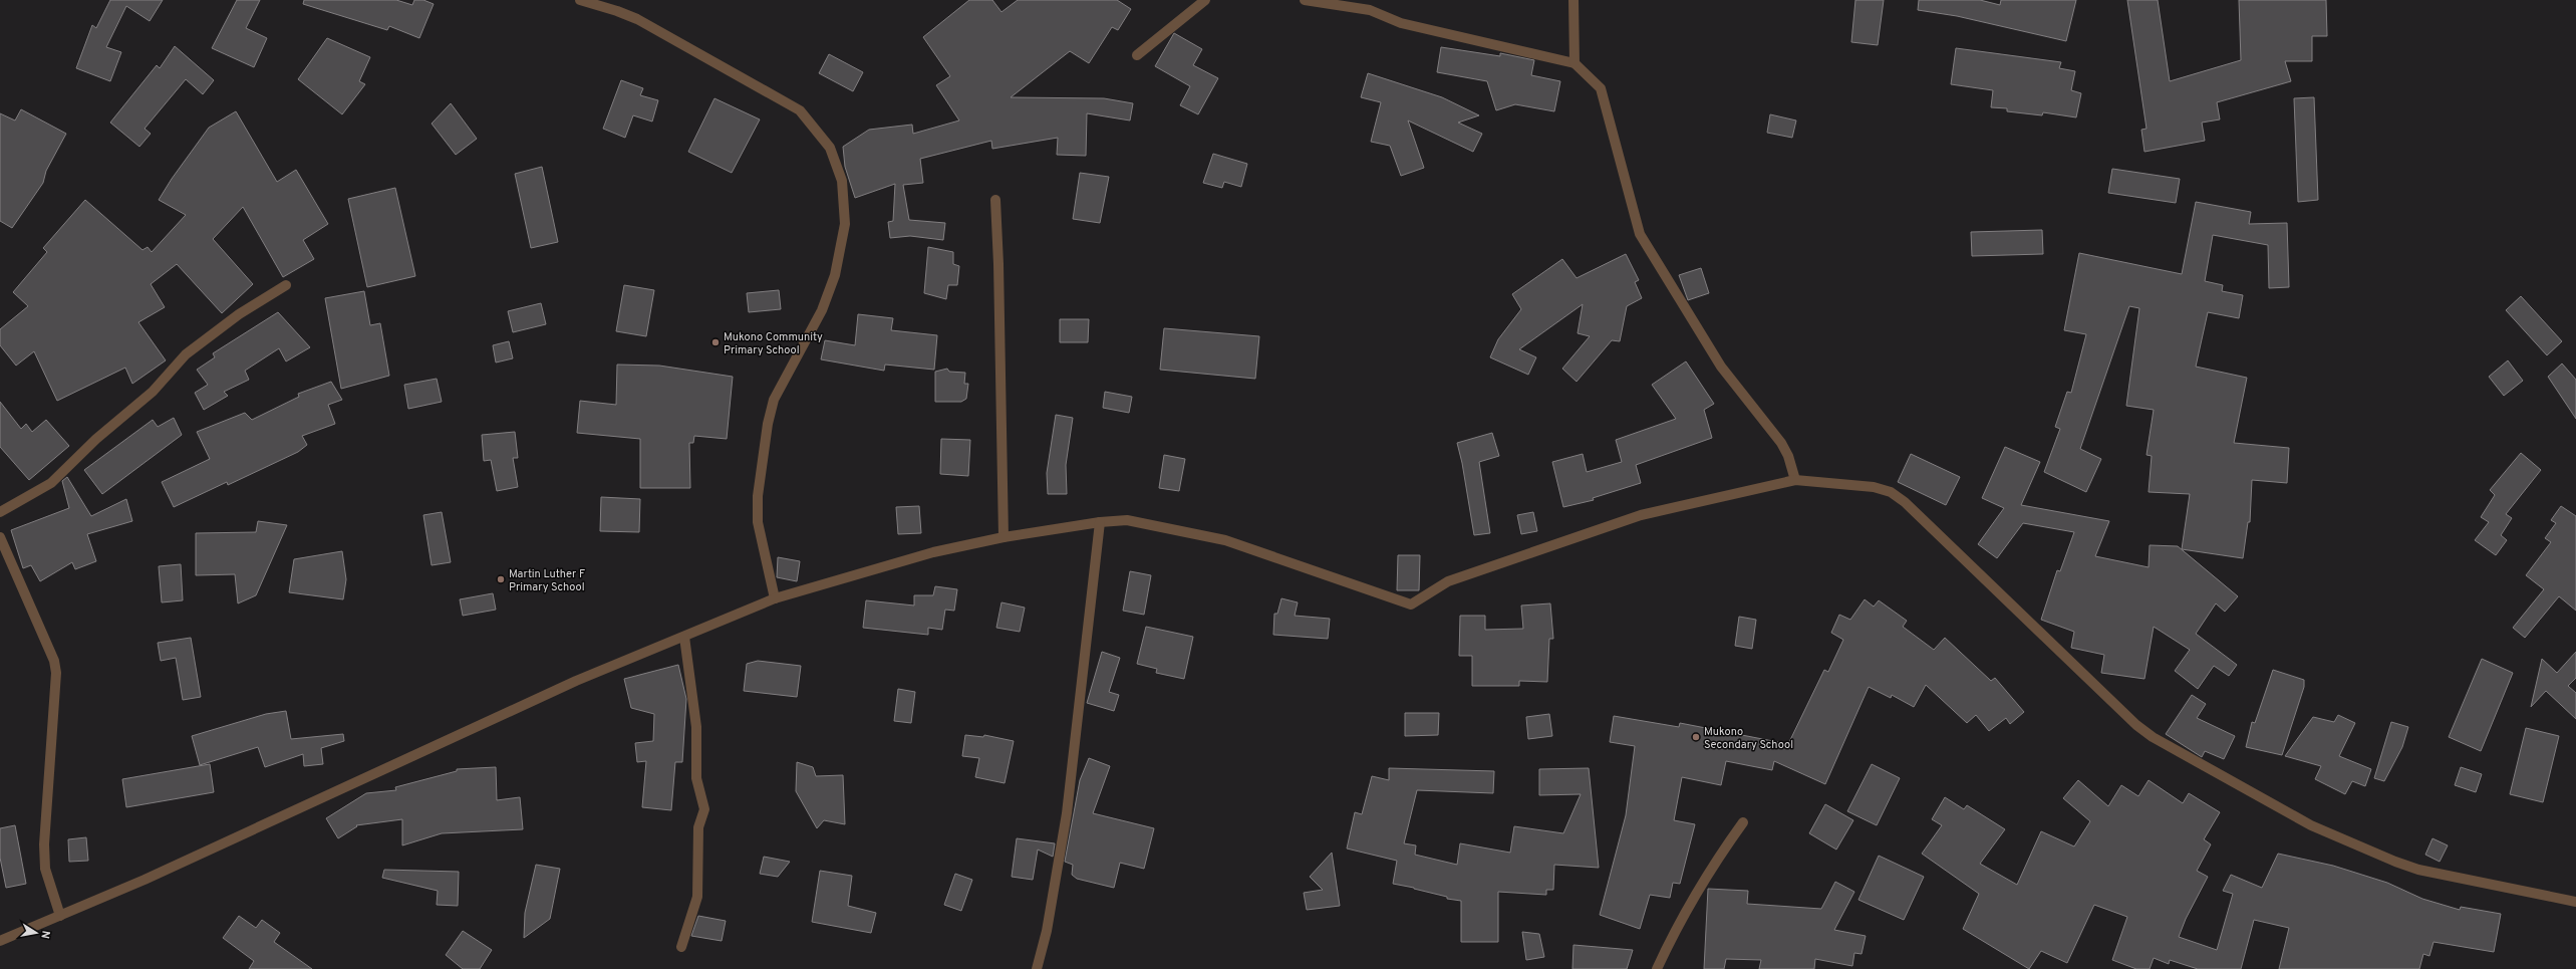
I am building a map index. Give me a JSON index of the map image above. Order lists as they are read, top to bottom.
{
  "places": ["Mukono Community Primary School", "Martin Luther F Primary School", "Mukono Secondary School"],
  "north": "right"
}
